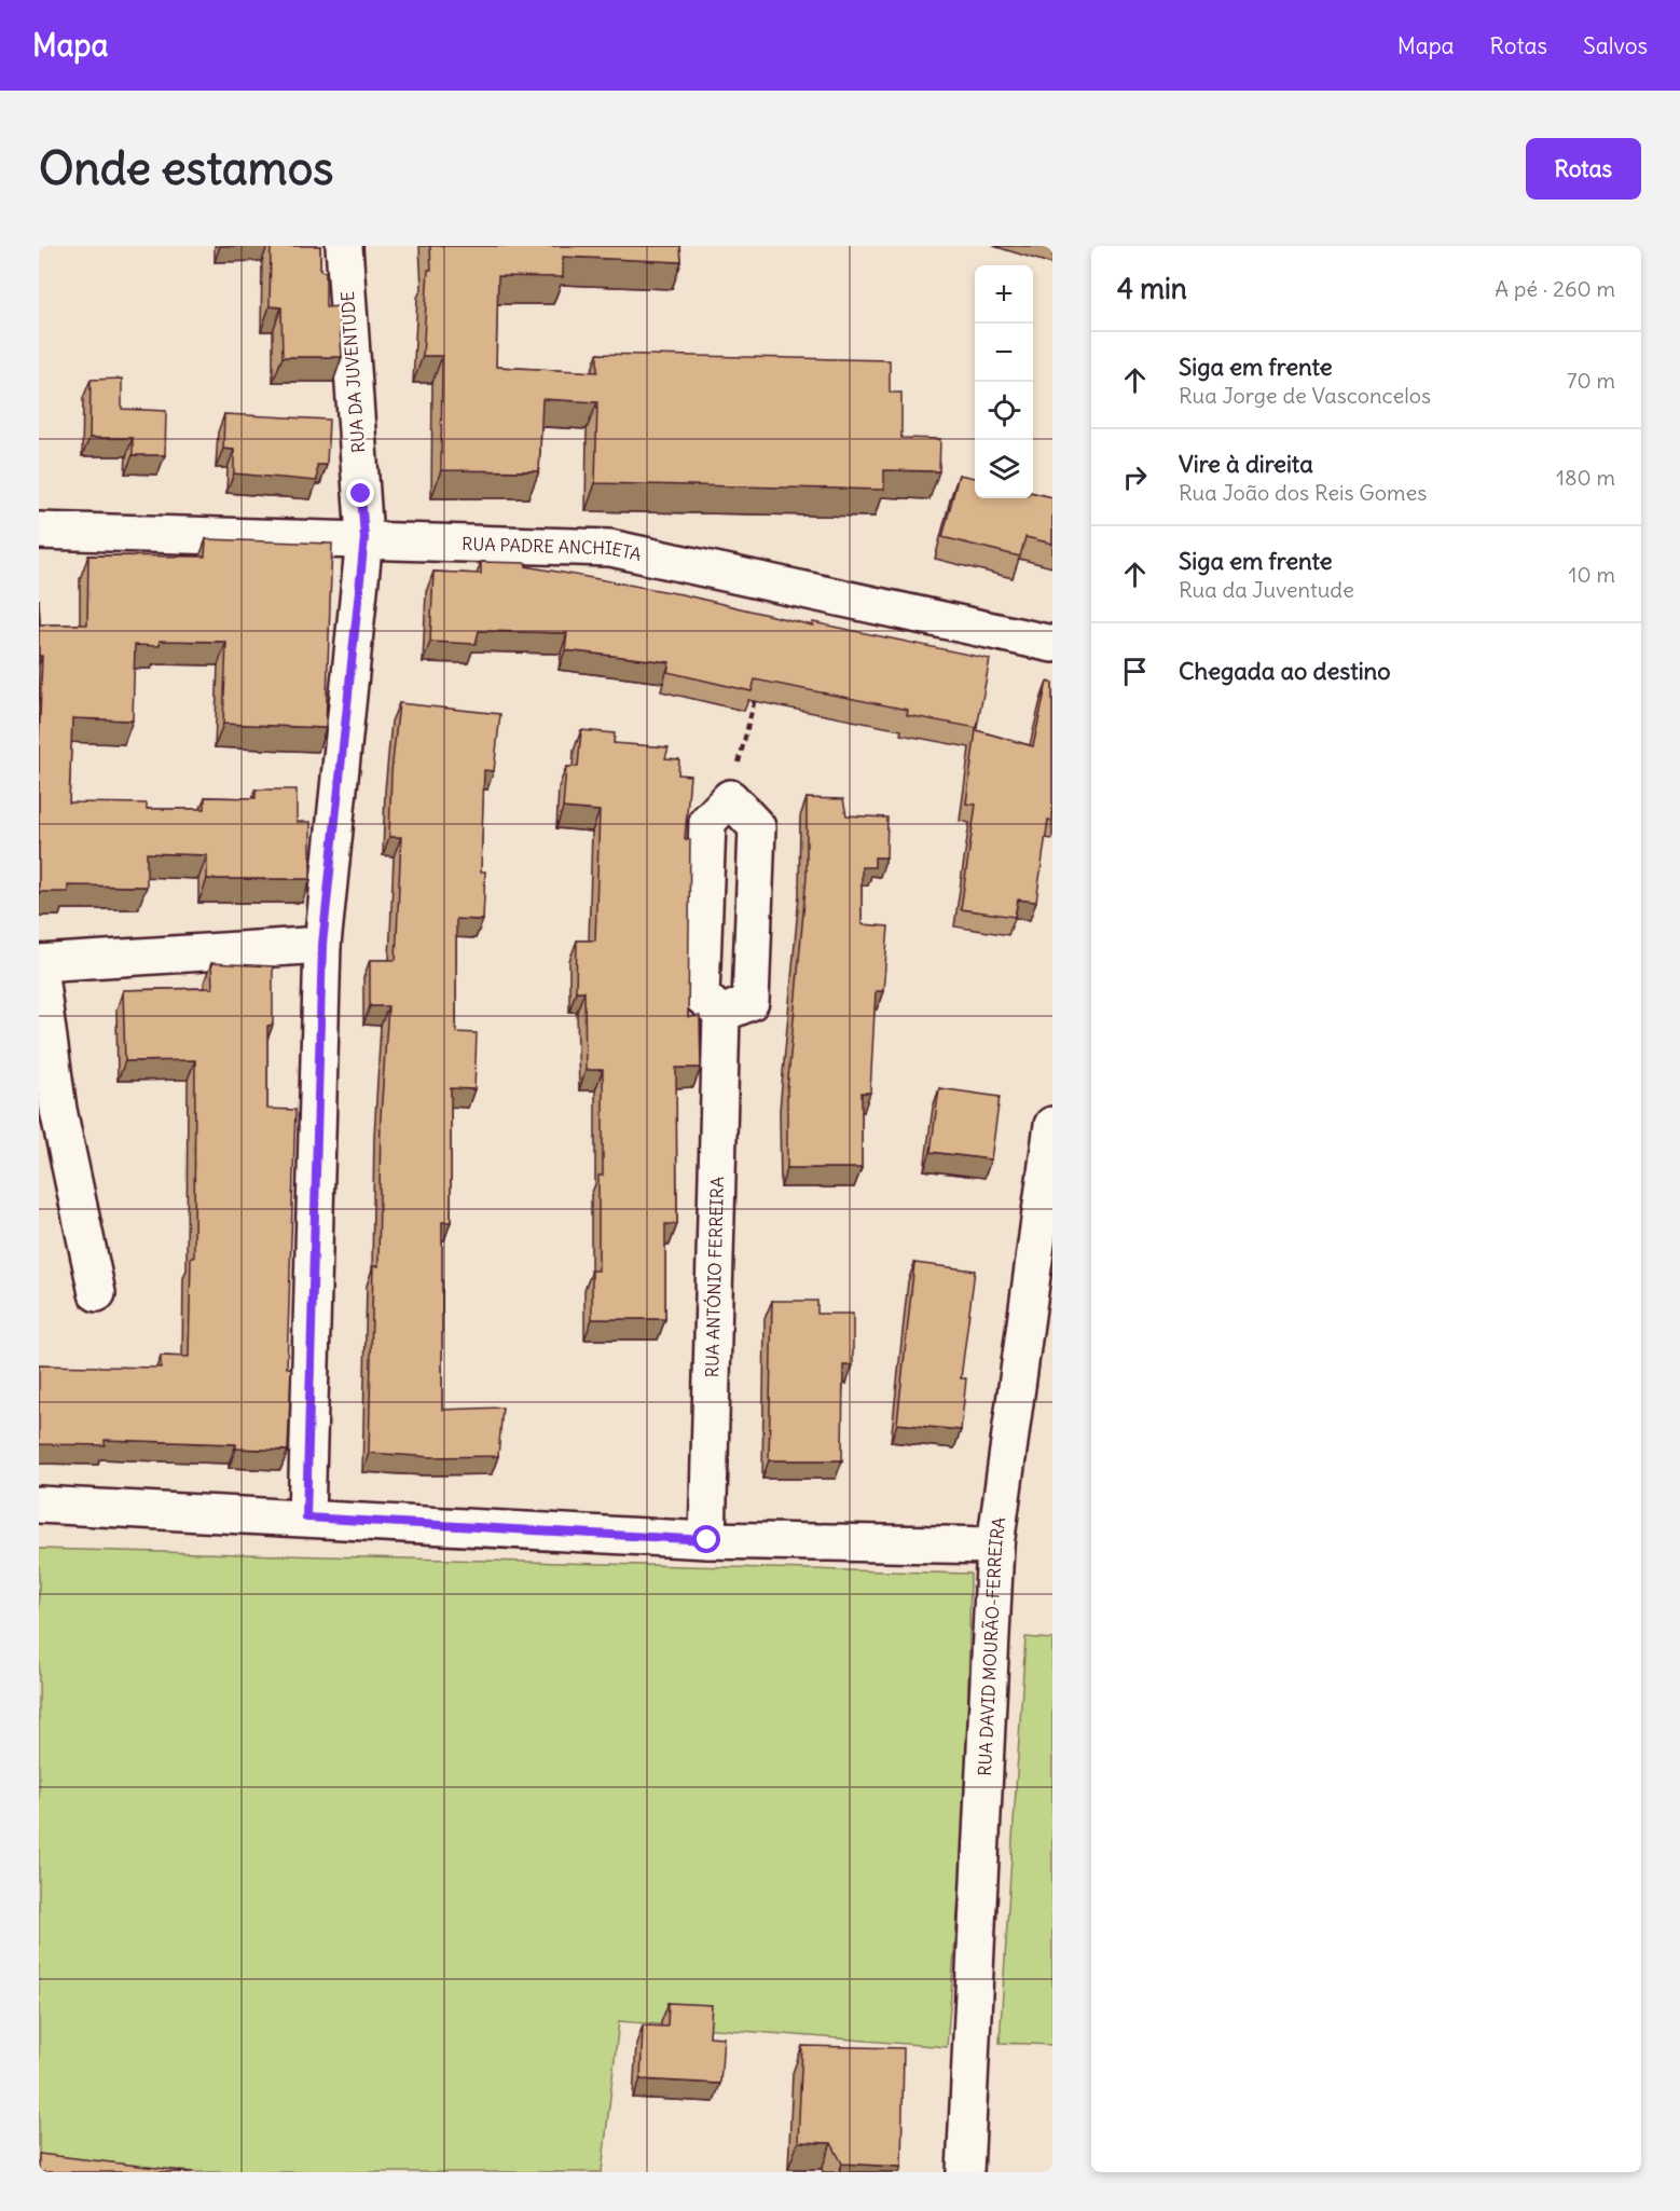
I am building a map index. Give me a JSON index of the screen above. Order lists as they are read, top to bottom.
{
  "streets": {
    "street": [
      "RUA DA JUVENTUDE",
      "RUA PADRE ANCHIETA",
      "RUA ANTÓNIO FERREIRA",
      "RUA DAVID MOURÃO-FERREIRA"
    ]
  },
  "crossings": [
    ["RUA DA JUVENTUDE", "RUA PADRE ANCHIETA"]
  ],
  "page": {
    "header": "Mapa",
    "nav": ["Mapa", "Rotas", "Salvos"],
    "buttons": "Rotas",
    "title": "Onde estamos",
    "heading": ["4 min", "A pé · 260 m"],
    "map_buttons": ["+", "−"],
    "list": [
      ["Siga em frente", "Rua Jorge de Vasconcelos", "70 m"],
      ["Vire à direita", "Rua João dos Reis Gomes", "180 m"],
      ["Siga em frente", "Rua da Juventude", "10 m"],
      "Chegada ao destino"
    ]
  }
}
